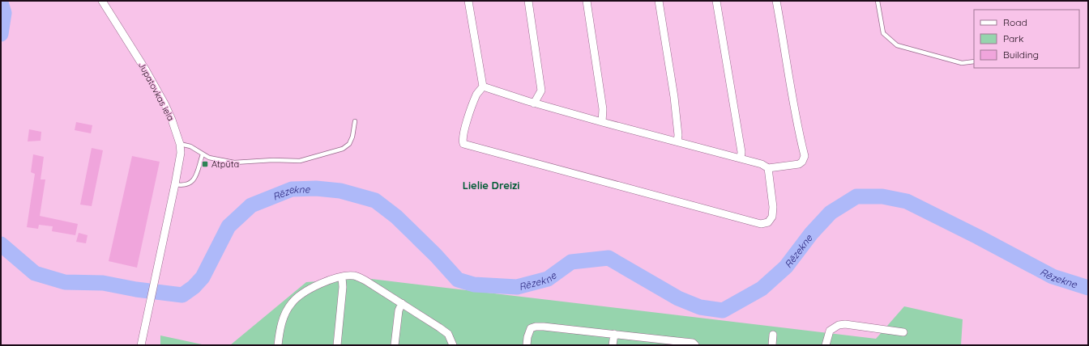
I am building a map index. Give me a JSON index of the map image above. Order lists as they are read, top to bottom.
{
  "streets": {
    "street": ["Jupatovkas iela"]
  },
  "districts": ["Lielie Dreizi"],
  "water": ["Rēzekne"],
  "places": {
    "transit": ["Atpūta"]
  },
  "legend": ["Road", "Park", "Building"]
}
